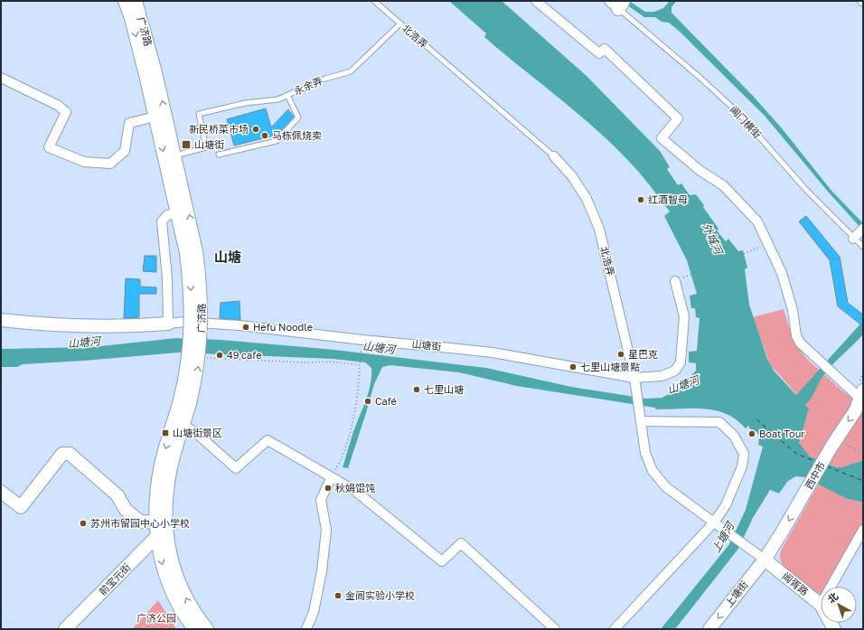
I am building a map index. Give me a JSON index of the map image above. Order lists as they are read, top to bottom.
{
  "streets": {
    "main road": [
      "广济路",
      "山塘街",
      "西中市",
      "前宝元街",
      "阊胥路",
      "上塘街"
    ],
    "street": ["北浩弄"],
    "lane": ["永余弄", "阊门横街"]
  },
  "crossings": [
    ["广济路", "永余弄"],
    ["广济路", "前宝元街"],
    ["北浩弄", "永余弄"],
    ["北浩弄", "山塘街"],
    ["北浩弄", "西中市"],
    ["北浩弄", "阊胥路"],
    ["北浩弄", "上塘街"],
    ["西中市", "阊胥路"],
    ["西中市", "上塘街"],
    ["阊胥路", "上塘街"]
  ],
  "one_way": ["西中市", "上塘街"],
  "districts": ["山塘"],
  "water": ["外城河", "山塘河", "上塘河"],
  "parks": ["广济公园"],
  "places": {
    "other": [
      "新民桥菜市场",
      "马栋佩烧卖",
      "红酒智母",
      "Hefu Noodle",
      "星巴克",
      "49 cafe",
      "七里山塘景點",
      "七里山塘",
      "Café",
      "Boat Tour",
      "秋娟馄饨",
      "苏州市留园中心小学校",
      "金阊实验小学校"
    ],
    "transit": ["山塘街", "山塘街景区"]
  },
  "north": "top left"
}
